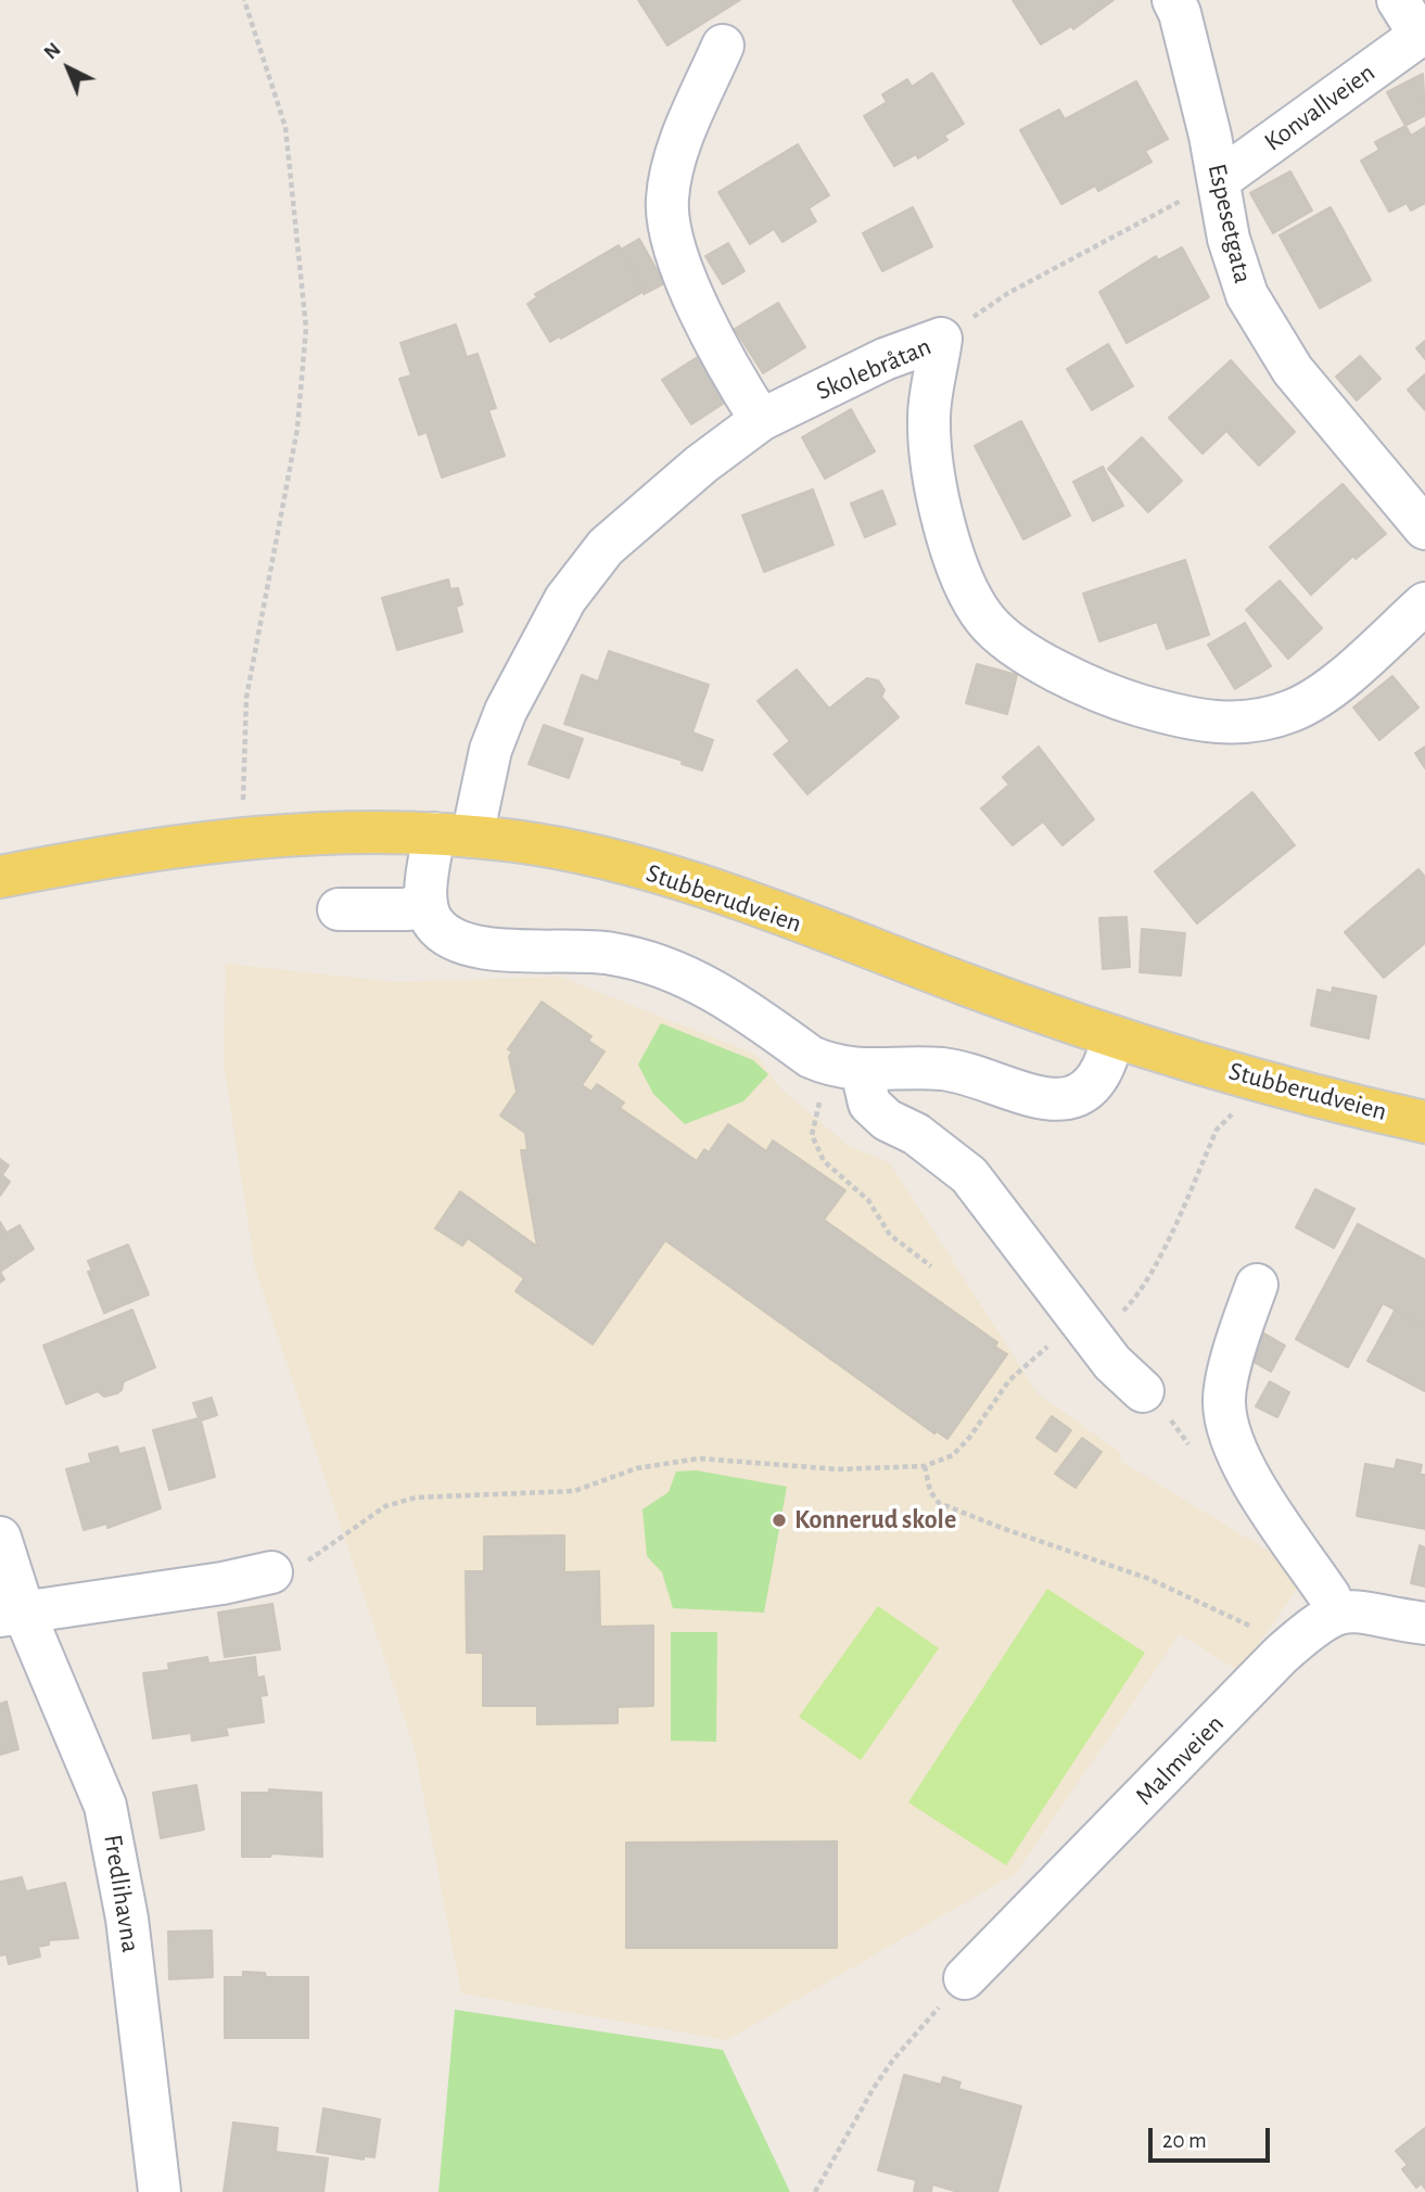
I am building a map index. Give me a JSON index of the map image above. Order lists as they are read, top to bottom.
{
  "streets": {
    "main road": ["Stubberudveien"],
    "street": [
      "Konvallveien",
      "Espesetgata",
      "Skolebråtan",
      "Malmveien",
      "Fredlihavna"
    ]
  },
  "crossings": [
    ["Konvallveien", "Espesetgata"],
    ["Skolebråtan", "Stubberudveien"]
  ],
  "places": ["Konnerud skole"],
  "scale_bar": "20 m",
  "north": "top left"
}
